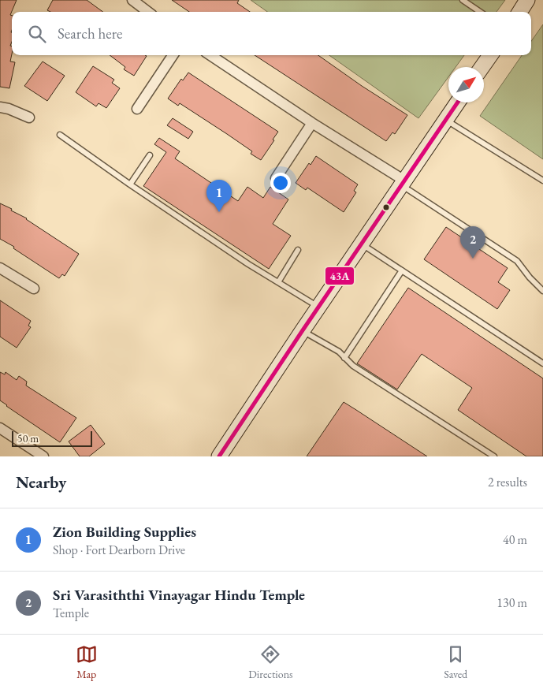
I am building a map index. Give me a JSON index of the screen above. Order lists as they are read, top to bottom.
{
  "lines": ["transit line 43A"],
  "scale_bar": "50 m",
  "north": "top right",
  "page": {
    "search": "Search here",
    "pins": ["1", "2"],
    "scale": "50 m",
    "heading": ["Nearby", "2 results"],
    "list": [
      {
        "mark": "1",
        "name": "Zion Building Supplies",
        "note": "Shop · Fort Dearborn Drive",
        "value": "40 m"
      },
      {
        "mark": "2",
        "name": "Sri Varasiththi Vinayagar Hindu Temple",
        "note": "Temple",
        "value": "130 m"
      }
    ],
    "nav": ["Map", "Directions", "Saved"]
  }
}
